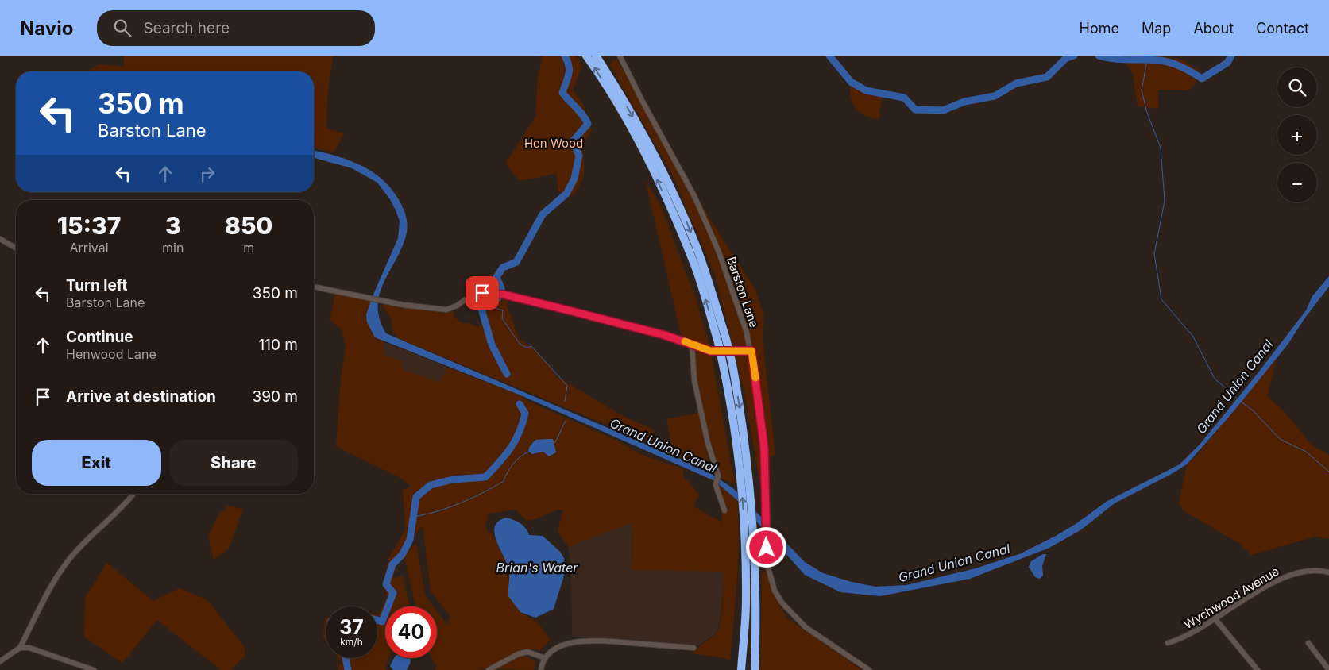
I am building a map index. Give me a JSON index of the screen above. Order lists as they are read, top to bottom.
{
  "streets": {
    "street": ["Barston Lane", "Wychwood Avenue"]
  },
  "water": ["Grand Union Canal", "Brian's Water"],
  "parks": ["Hen Wood"],
  "page": {
    "header": "Navio",
    "search": "Search here",
    "nav": [
      "Home",
      "Map",
      "About",
      "Contact"
    ],
    "map_buttons": ["+", "−"],
    "turn": ["350 m", "Barston Lane"],
    "eta": [
      "15:37",
      "Arrival",
      "3",
      "min",
      "850",
      "m"
    ],
    "list": [
      {
        "name": "Turn left",
        "note": "Barston Lane",
        "value": "350 m"
      },
      {
        "name": "Continue",
        "note": "Henwood Lane",
        "value": "110 m"
      },
      {
        "name": "Arrive at destination",
        "value": "390 m"
      }
    ],
    "buttons": ["Exit", "Share"],
    "speed": "37 km/h",
    "limit": "40"
  }
}
